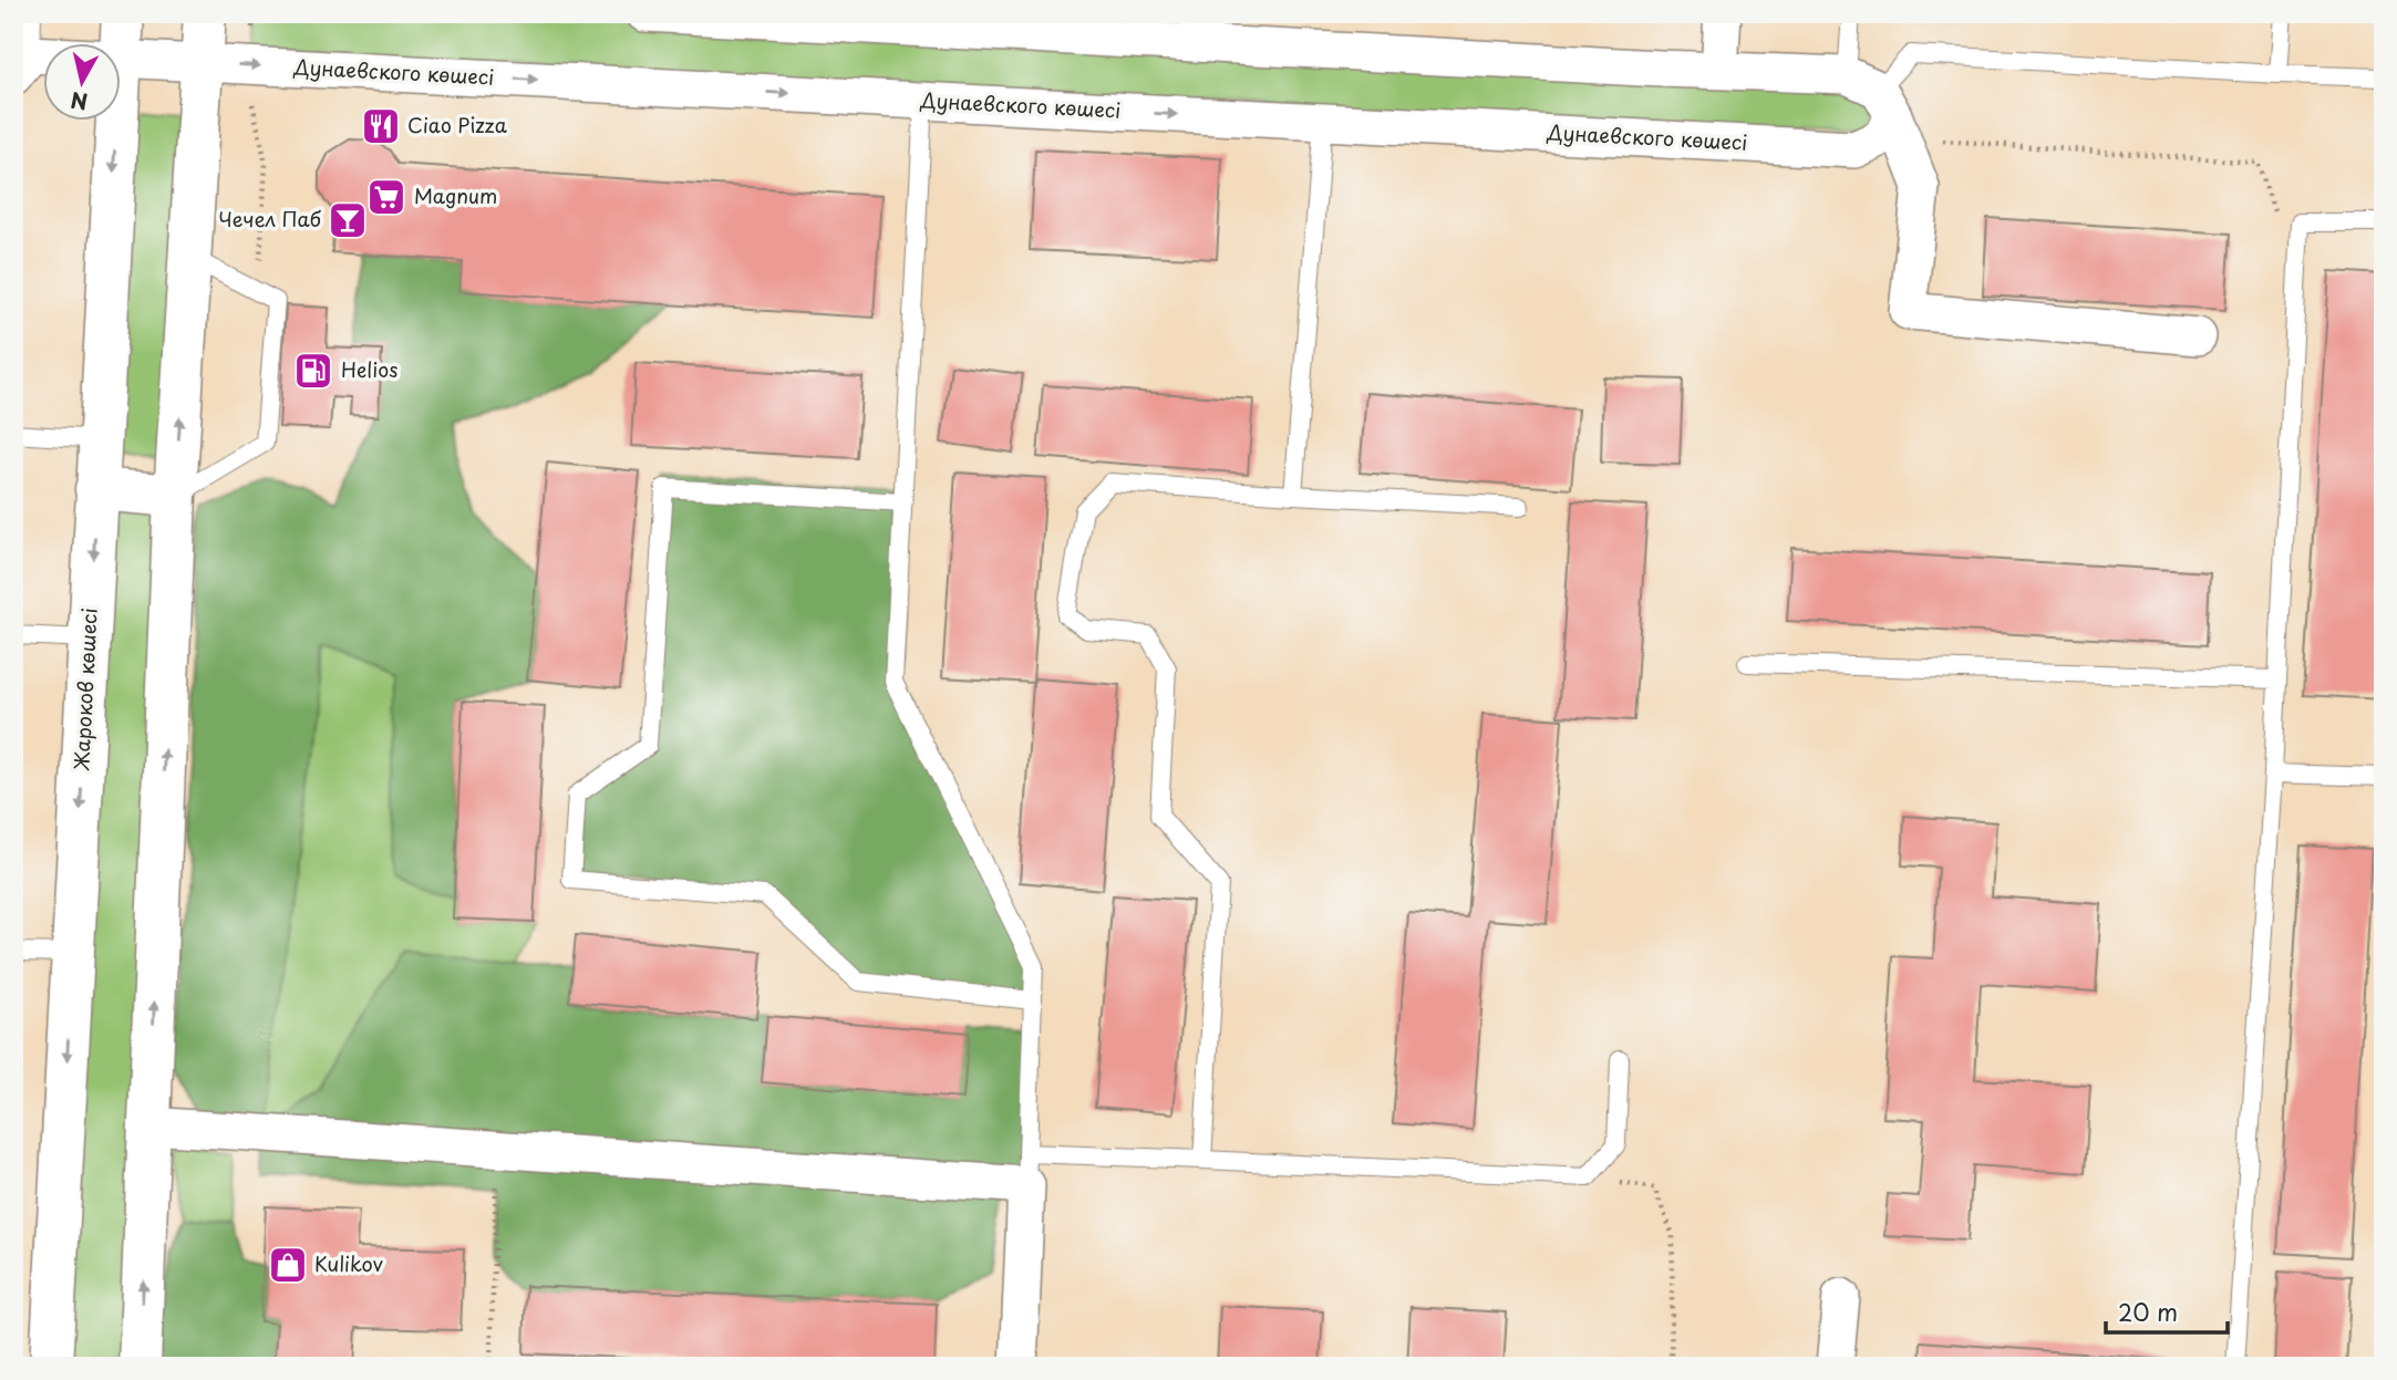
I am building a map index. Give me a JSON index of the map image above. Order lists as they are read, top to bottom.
{
  "streets": {
    "main road": ["Жароков көшесі"],
    "street": ["Дунаевского көшесі"]
  },
  "crossings": [
    ["Дунаевского көшесі", "Жароков көшесі"]
  ],
  "places": {
    "restaurant": ["Ciao Pizza"],
    "supermarket": ["Magnum"],
    "bar": ["Чечел Паб"],
    "fuel station": ["Helios"],
    "shop": ["Kulikov"]
  },
  "scale_bar": "20 m",
  "north": "bottom"
}
